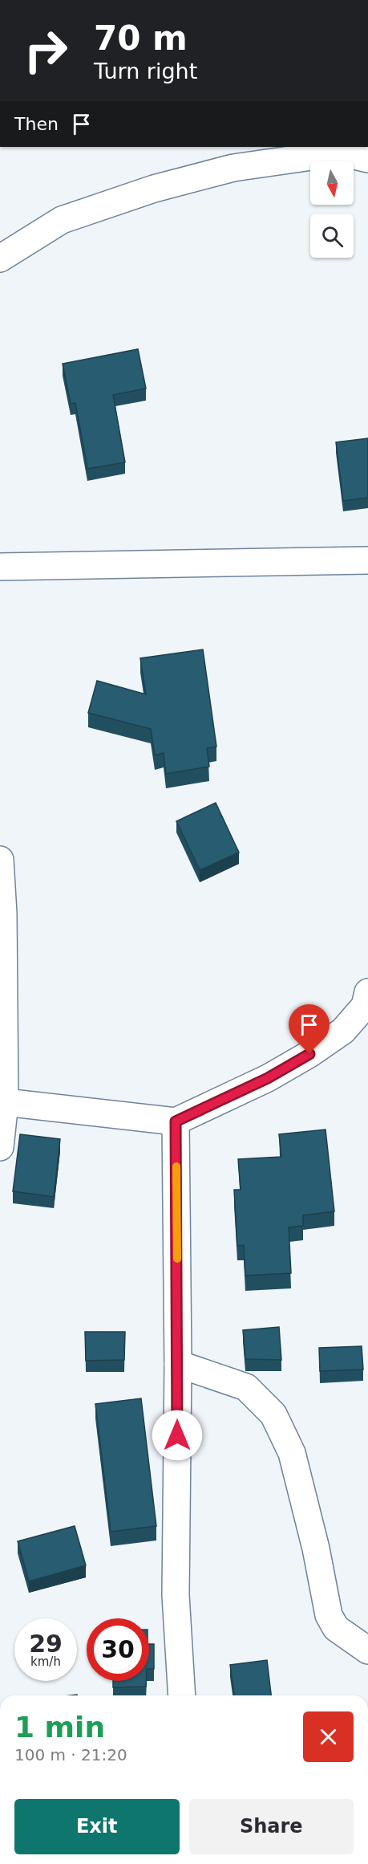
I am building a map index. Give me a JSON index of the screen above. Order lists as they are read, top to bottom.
{
  "north": "bottom",
  "page": {
    "turn": ["70 m", "Turn right"],
    "then": "Then",
    "speed": "29 km/h",
    "limit": "30",
    "heading": ["1 min", "100 m · 21:20"],
    "buttons": ["Exit", "Share"]
  }
}
